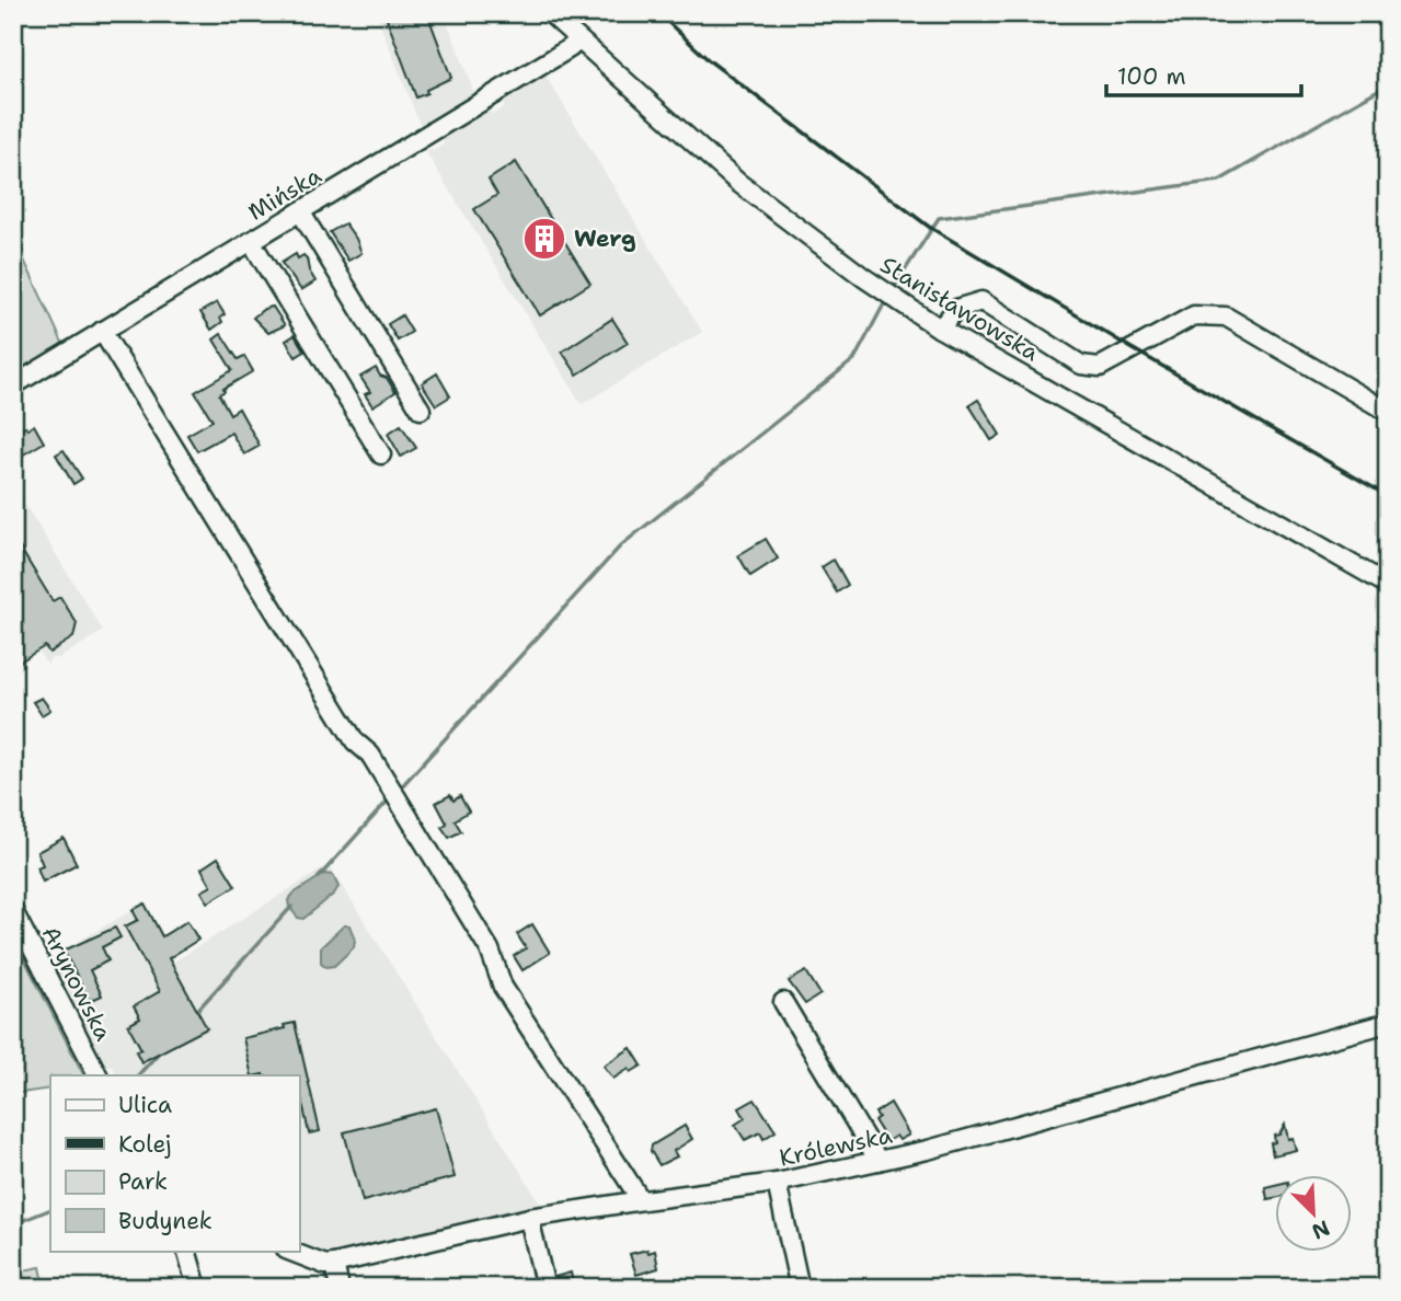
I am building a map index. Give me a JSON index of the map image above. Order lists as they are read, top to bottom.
{
  "streets": {
    "street": [
      "Mińska",
      "Stanisławowska",
      "Arynowska",
      "Królewska"
    ]
  },
  "crossings": [
    ["Mińska", "Stanisławowska"]
  ],
  "places": {
    "building": ["Werg"]
  },
  "legend": [
    "Ulica",
    "Kolej",
    "Park",
    "Budynek"
  ],
  "scale_bar": "100 m",
  "north": "bottom right"
}
